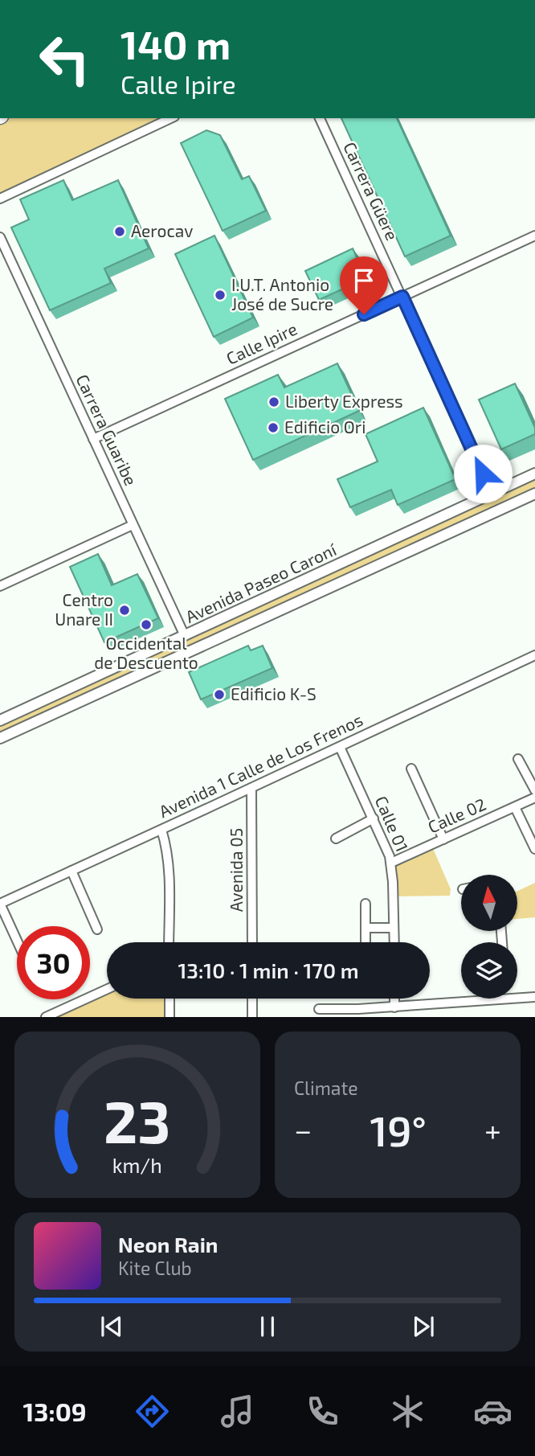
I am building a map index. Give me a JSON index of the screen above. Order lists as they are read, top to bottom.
{
  "streets": {
    "street": [
      "Carrera Güere",
      "Calle Ipire",
      "Carrera Guaribe",
      "Avenida Paseo Caroní",
      "Avenida 1 Calle de Los Frenos",
      "Calle 02",
      "Calle 01",
      "Avenida 05"
    ]
  },
  "crossings": [
    ["Carrera Güere", "Calle Ipire"],
    ["Carrera Güere", "Avenida Paseo Caroní"],
    ["Calle Ipire", "Carrera Guaribe"],
    ["Carrera Guaribe", "Avenida Paseo Caroní"],
    ["Avenida 1 Calle de Los Frenos", "Calle 01"],
    ["Avenida 1 Calle de Los Frenos", "Avenida 05"],
    ["Calle 02", "Calle 01"]
  ],
  "places": [
    "Aerocav",
    "I.U.T. Antonio José de Sucre",
    "Liberty Express",
    "Edificio Ori",
    "Centro Unare II",
    "Occidental de Descuento",
    "Edificio K-S"
  ],
  "north": "top",
  "page": {
    "turn": ["140 m", "Calle Ipire"],
    "limit": "30",
    "trip": "13:10 · 1 min · 170 m",
    "tile": "Climate",
    "heat": ["−", "19°", "+"],
    "song": ["Neon Rain", "Kite Club"],
    "tabs": "13:09",
    "gauge": ["23", "km/h"]
  }
}
